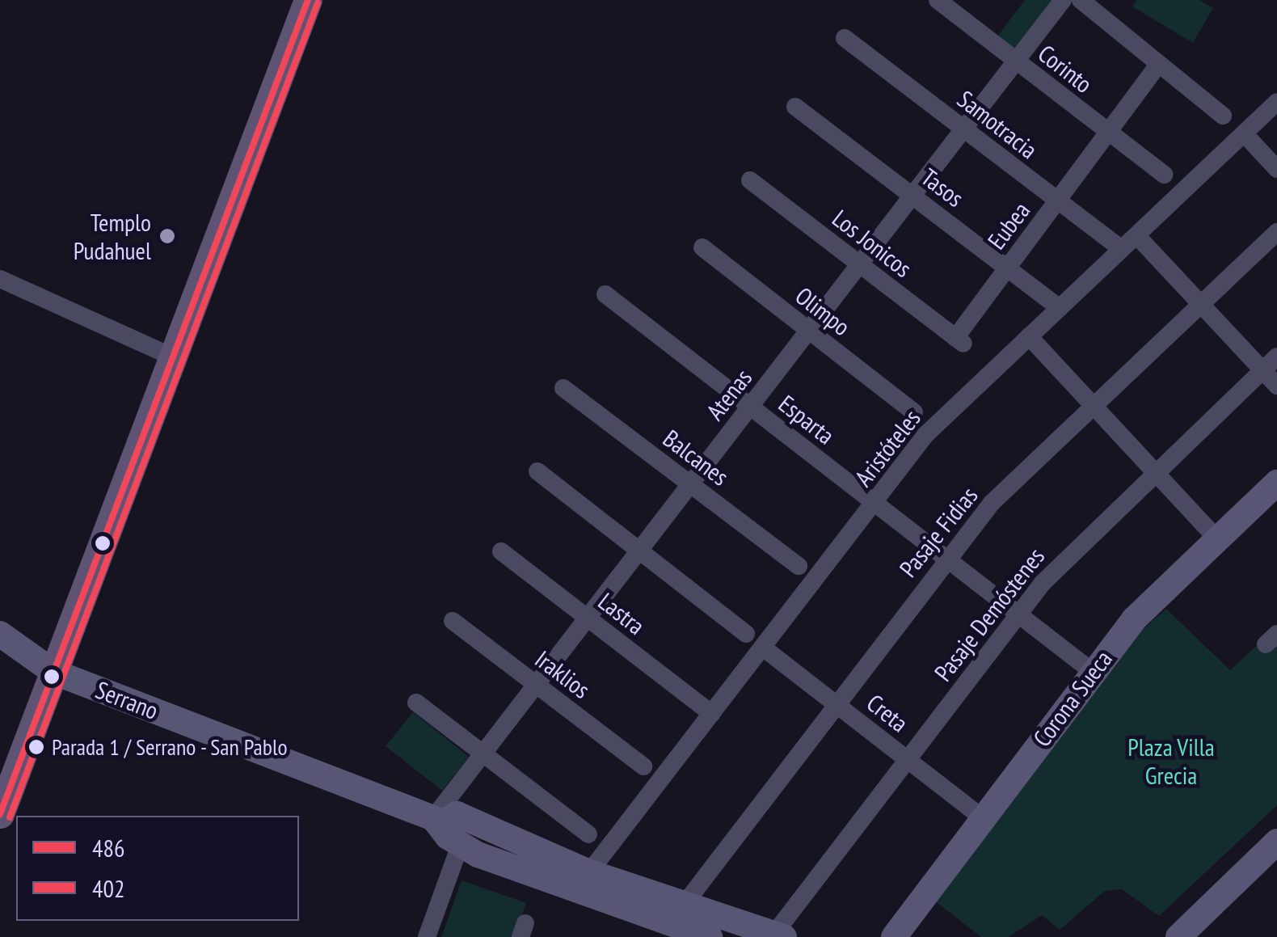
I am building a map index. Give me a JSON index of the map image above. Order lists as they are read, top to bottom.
{
  "streets": {
    "main road": ["Corona Sueca", "Serrano"],
    "street": [
      "Corinto",
      "Samotracia",
      "Tasos",
      "Eubea",
      "Los Jonicos",
      "Olimpo",
      "Atenas",
      "Esparta",
      "Aristóteles",
      "Balcanes",
      "Pasaje Fidias",
      "Lastra",
      "Pasaje Demóstenes",
      "Iraklios",
      "Creta"
    ]
  },
  "crossings": [
    ["Corinto", "Eubea"],
    ["Corinto", "Atenas"],
    ["Samotracia", "Eubea"],
    ["Samotracia", "Atenas"],
    ["Samotracia", "Aristóteles"],
    ["Tasos", "Eubea"],
    ["Tasos", "Atenas"],
    ["Tasos", "Aristóteles"],
    ["Eubea", "Los Jonicos"],
    ["Los Jonicos", "Atenas"],
    ["Olimpo", "Atenas"],
    ["Atenas", "Esparta"],
    ["Atenas", "Balcanes"],
    ["Atenas", "Lastra"],
    ["Atenas", "Iraklios"],
    ["Atenas", "Serrano"],
    ["Esparta", "Aristóteles"],
    ["Esparta", "Pasaje Fidias"],
    ["Esparta", "Pasaje Demóstenes"],
    ["Esparta", "Corona Sueca"],
    ["Aristóteles", "Lastra"],
    ["Aristóteles", "Serrano"],
    ["Aristóteles", "Creta"],
    ["Pasaje Fidias", "Serrano"],
    ["Pasaje Fidias", "Creta"],
    ["Pasaje Demóstenes", "Serrano"],
    ["Pasaje Demóstenes", "Creta"],
    ["Corona Sueca", "Creta"]
  ],
  "parks": ["Plaza Villa Grecia"],
  "places": ["Templo Pudahuel", "Parada 1 / Serrano - San Pablo"],
  "lines": ["transit line 486", "transit line 402"],
  "legend": ["486", "402"]
}
